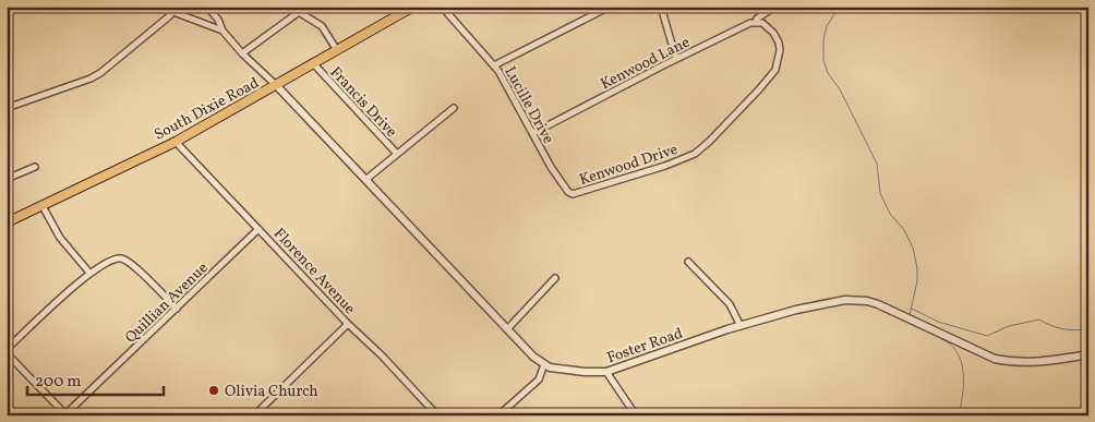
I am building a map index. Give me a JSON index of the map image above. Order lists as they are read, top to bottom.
{
  "streets": {
    "main road": ["South Dixie Road"],
    "street": [
      "Kenwood Lane",
      "Francis Drive",
      "Lucille Drive",
      "Kenwood Drive",
      "Florence Avenue",
      "Quillian Avenue",
      "Foster Road"
    ]
  },
  "crossings": [
    ["Kenwood Lane", "Lucille Drive"],
    ["Kenwood Lane", "Kenwood Drive"],
    ["Francis Drive", "South Dixie Road"],
    ["Lucille Drive", "Kenwood Drive"],
    ["South Dixie Road", "Florence Avenue"],
    ["South Dixie Road", "Foster Road"],
    ["Florence Avenue", "Quillian Avenue"]
  ],
  "places": ["Olivia Church"],
  "scale_bar": "200 m"
}
